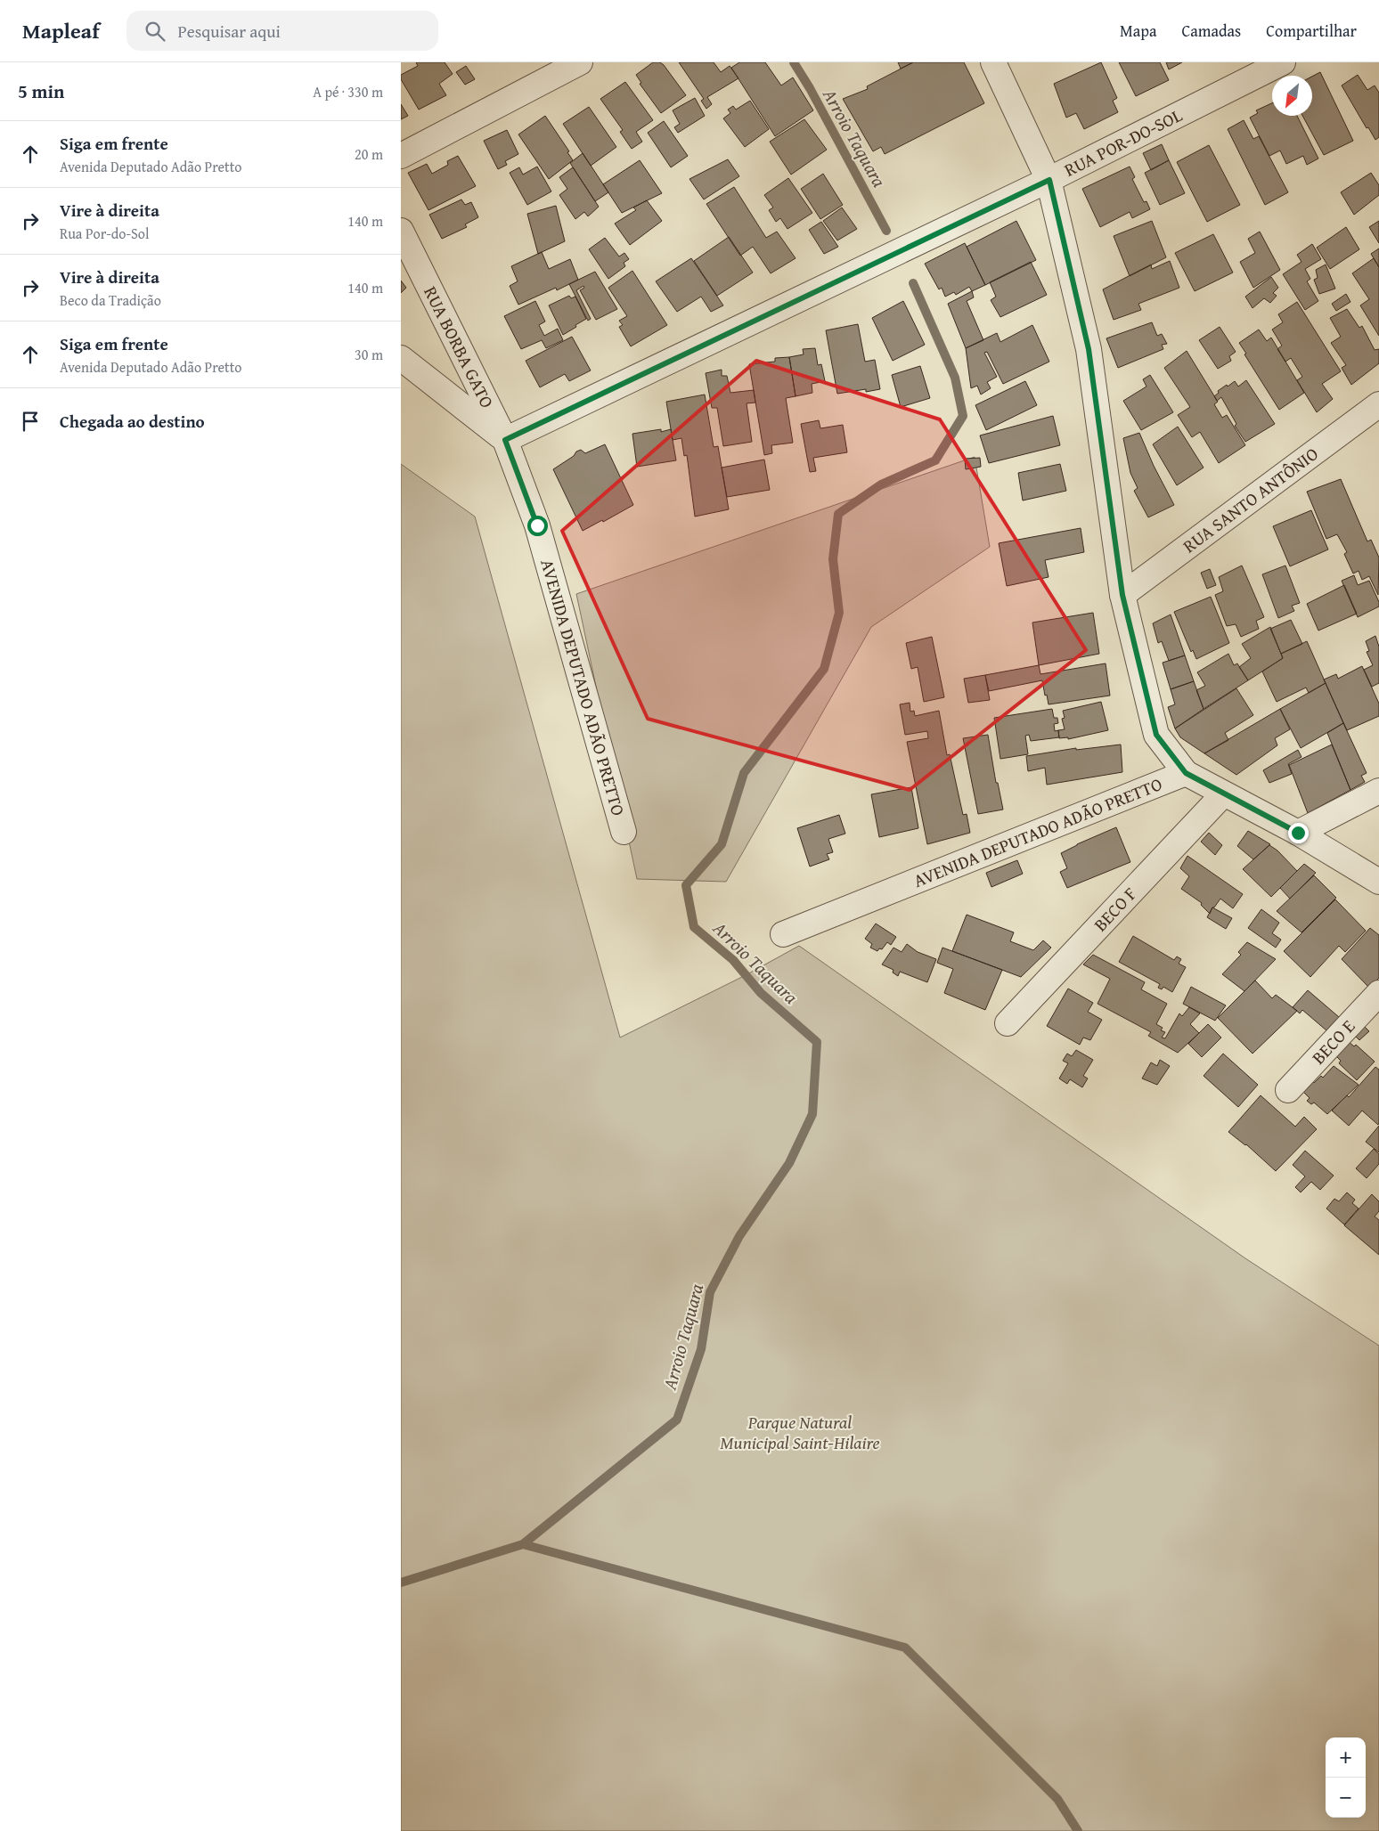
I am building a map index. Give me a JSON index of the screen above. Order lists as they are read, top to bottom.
{
  "streets": {
    "street": [
      "RUA POR-DO-SOL",
      "RUA BORBA GATO",
      "RUA SANTO ANTÔNIO",
      "AVENIDA DEPUTADO ADÃO PRETTO",
      "BECO F",
      "BECO E"
    ]
  },
  "crossings": [
    ["RUA POR-DO-SOL", "RUA BORBA GATO"],
    ["RUA POR-DO-SOL", "AVENIDA DEPUTADO ADÃO PRETTO"],
    ["RUA BORBA GATO", "AVENIDA DEPUTADO ADÃO PRETTO"]
  ],
  "water": ["Arroio Taquara"],
  "parks": ["Parque Natural Municipal Saint-Hilaire"],
  "north": "bottom left",
  "page": {
    "header": "Mapleaf",
    "search": "Pesquisar aqui",
    "nav": ["Mapa", "Camadas", "Compartilhar"],
    "heading": ["5 min", "A pé · 330 m"],
    "list": [
      ["Siga em frente", "Avenida Deputado Adão Pretto", "20 m"],
      ["Vire à direita", "Rua Por-do-Sol", "140 m"],
      ["Vire à direita", "Beco da Tradição", "140 m"],
      ["Siga em frente", "Avenida Deputado Adão Pretto", "30 m"],
      "Chegada ao destino"
    ],
    "map_buttons": ["+", "−"]
  }
}
